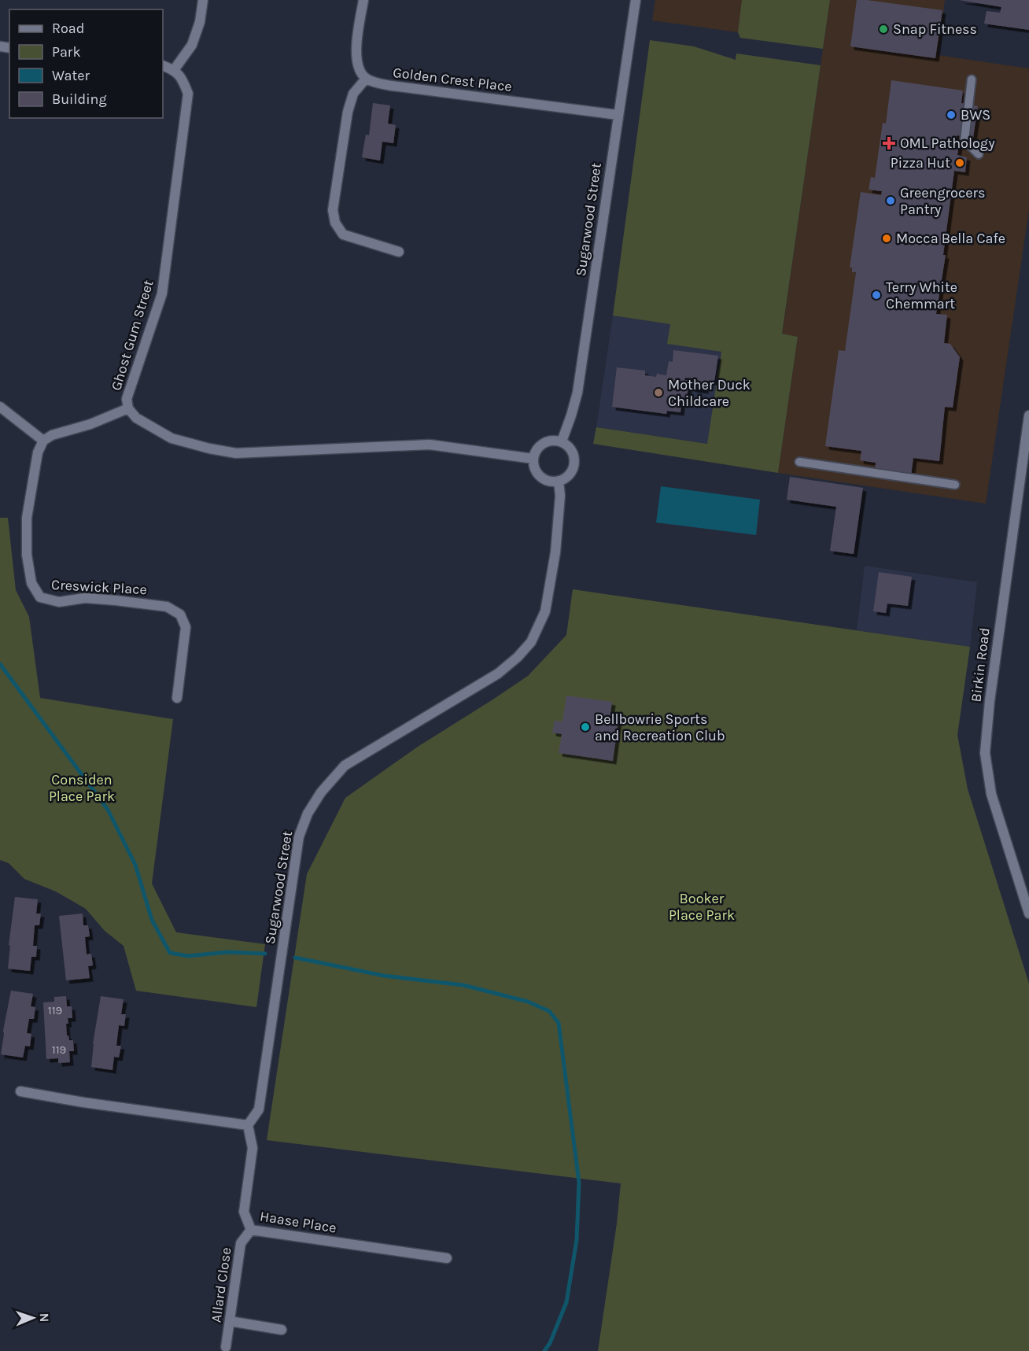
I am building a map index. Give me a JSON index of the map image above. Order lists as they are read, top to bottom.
{
  "streets": {
    "street": [
      "Golden Crest Place",
      "Sugarwood Street",
      "Ghost Gum Street",
      "Creswick Place",
      "Birkin Road",
      "Haase Place",
      "Allard Close"
    ]
  },
  "crossings": [
    ["Golden Crest Place", "Sugarwood Street"],
    ["Sugarwood Street", "Ghost Gum Street"],
    ["Sugarwood Street", "Haase Place"],
    ["Haase Place", "Allard Close"]
  ],
  "parks": ["Considen Place Park", "Booker Place Park"],
  "places": {
    "other": [
      "Snap Fitness",
      "BWS",
      "Pizza Hut",
      "Greengrocers Pantry",
      "Mocca Bella Cafe",
      "Terry White Chemmart",
      "Mother Duck Childcare",
      "Bellbowrie Sports and Recreation Club"
    ],
    "health": ["OML Pathology"]
  },
  "house_numbers": ["119", "119"],
  "legend": [
    "Road",
    "Park",
    "Water",
    "Building"
  ],
  "north": "right"
}
